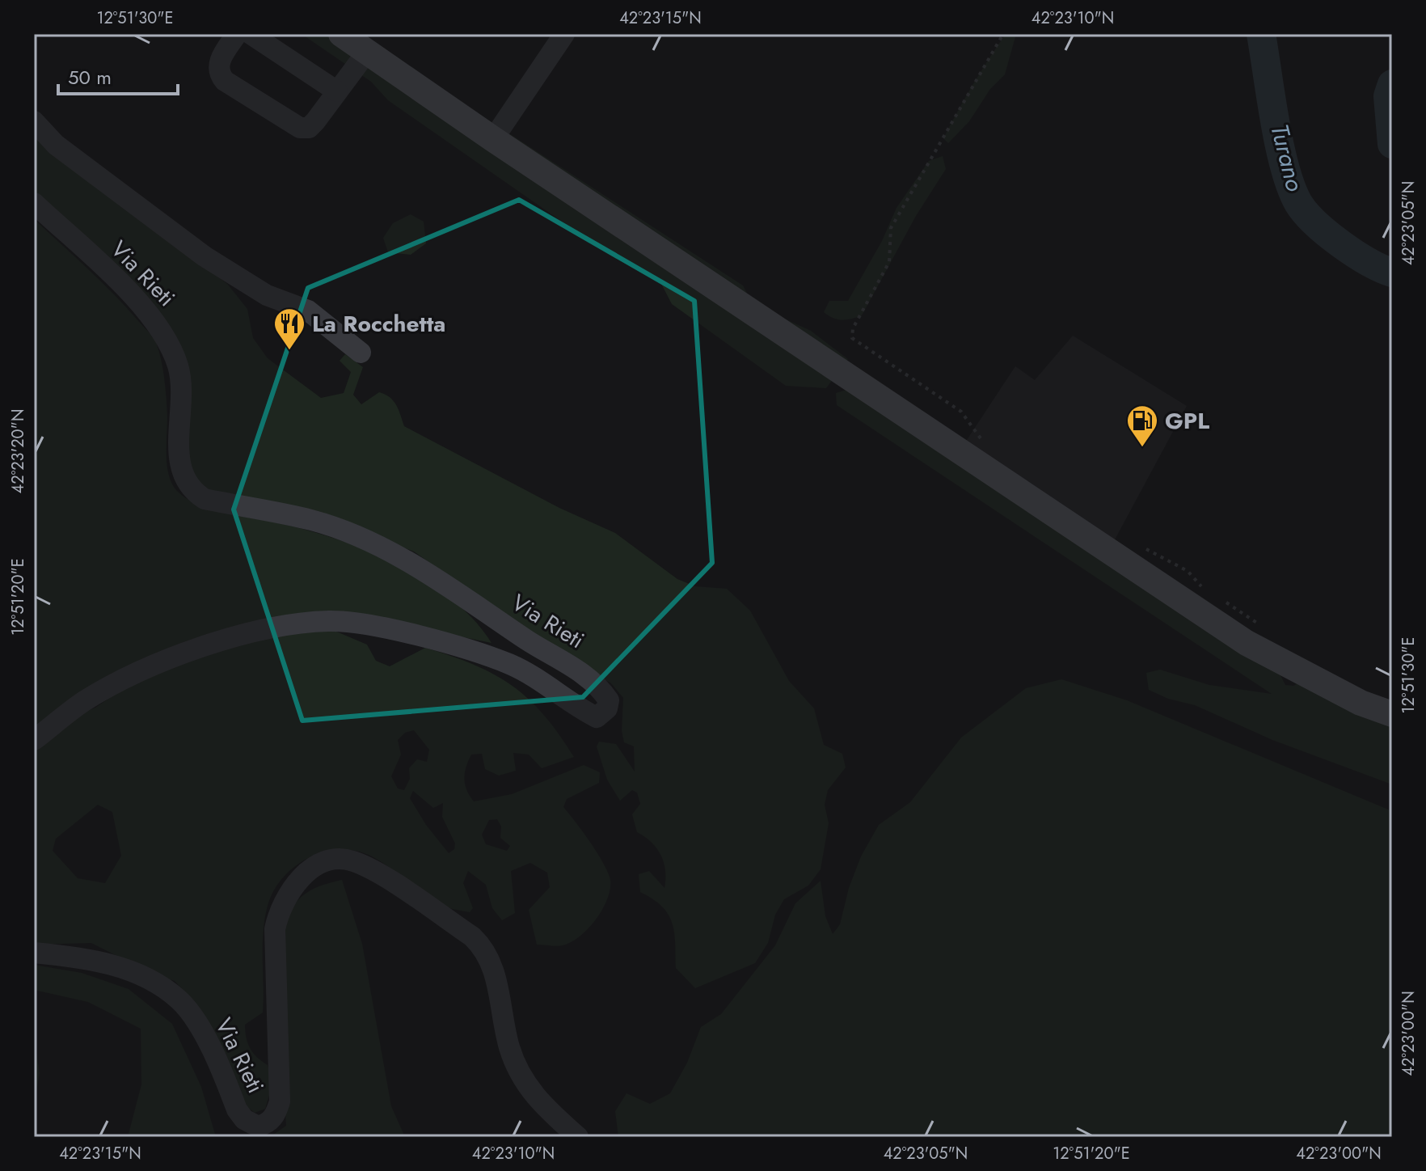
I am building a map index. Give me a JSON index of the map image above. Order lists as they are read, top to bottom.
{
  "streets": {
    "street": ["Via Rieti"]
  },
  "water": ["Turano"],
  "places": {
    "restaurant": ["La Rocchetta"],
    "fuel station": ["GPL"]
  },
  "scale_bar": "50 m",
  "coordinates": [
    "12°51'30\"E",
    "42°23'15\"N",
    "42°23'10\"N",
    "42°23'05\"N",
    "42°23'20\"N",
    "12°51'20\"E",
    "42°23'00\"N"
  ]
}
